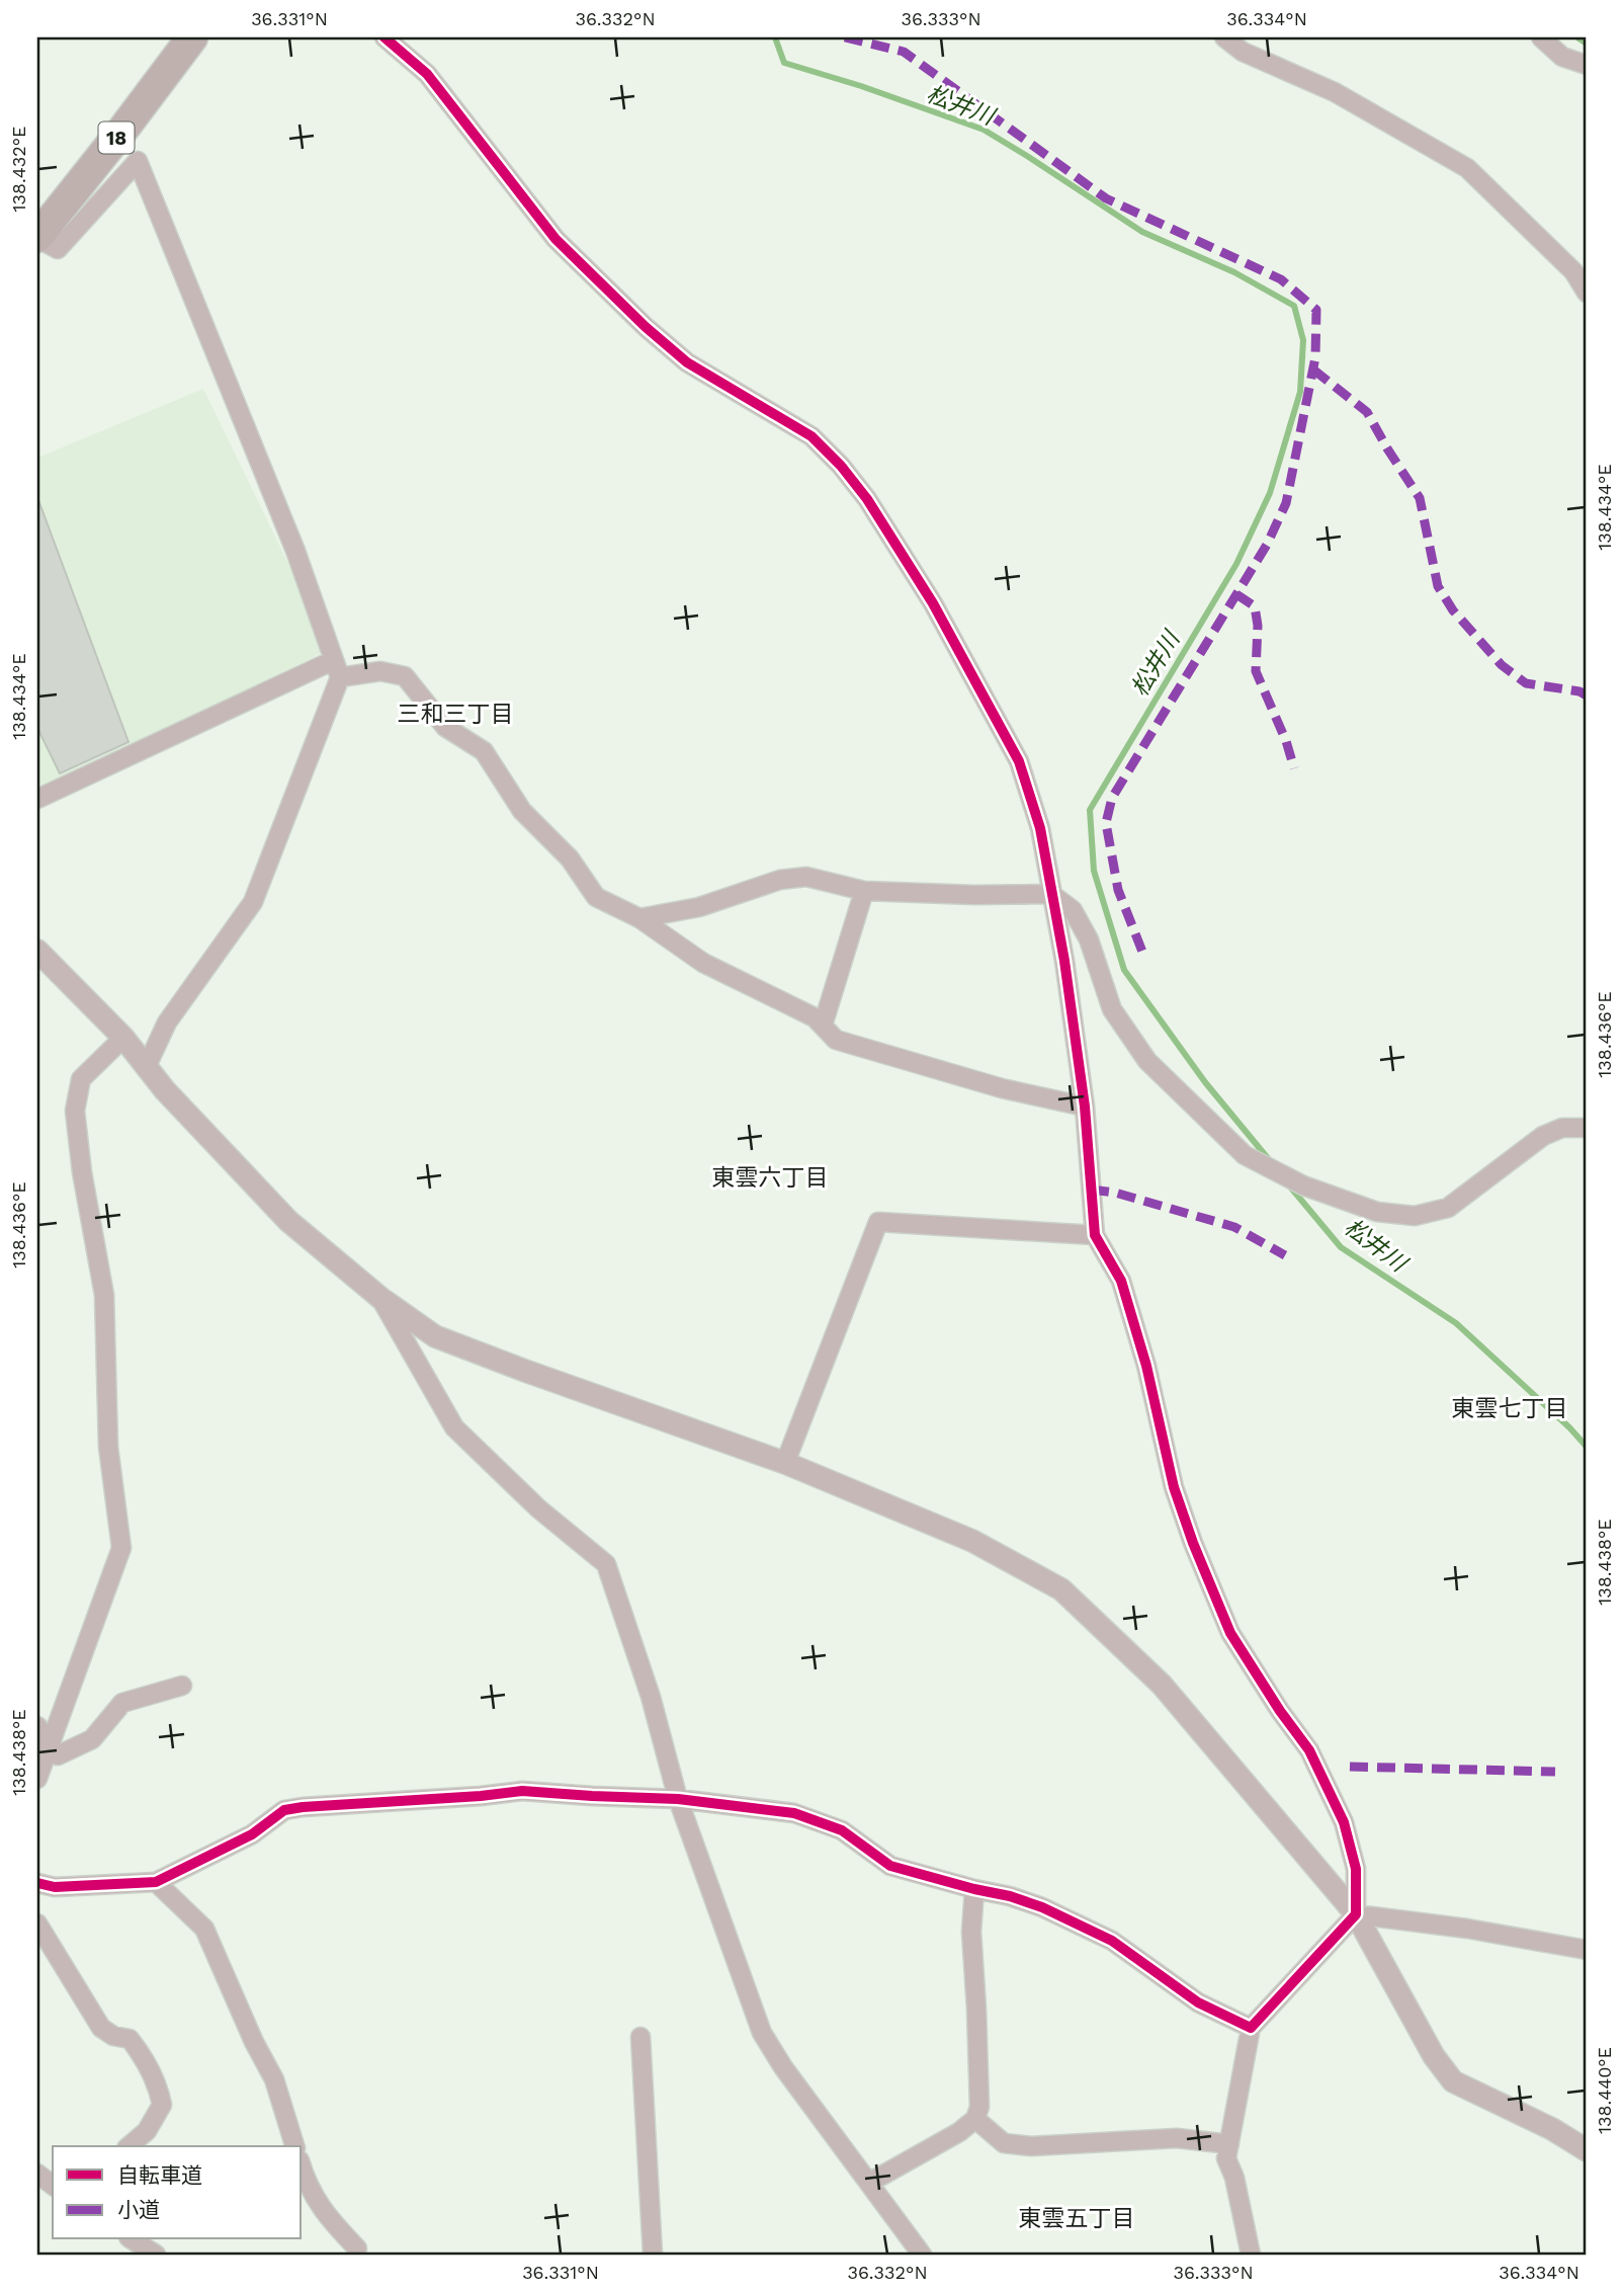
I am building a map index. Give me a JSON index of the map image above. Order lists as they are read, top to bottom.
{
  "streets": {
    "highway": ["18"]
  },
  "districts": [
    "三和三丁目",
    "東雲六丁目",
    "東雲七丁目",
    "東雲五丁目"
  ],
  "water": ["松井川"],
  "legend": ["自転車道", "小道"],
  "coordinates": [
    "36.331°N",
    "36.332°N",
    "36.333°N",
    "36.334°N",
    "138.432°E",
    "138.434°E",
    "138.436°E",
    "138.438°E",
    "138.440°E"
  ]
}
